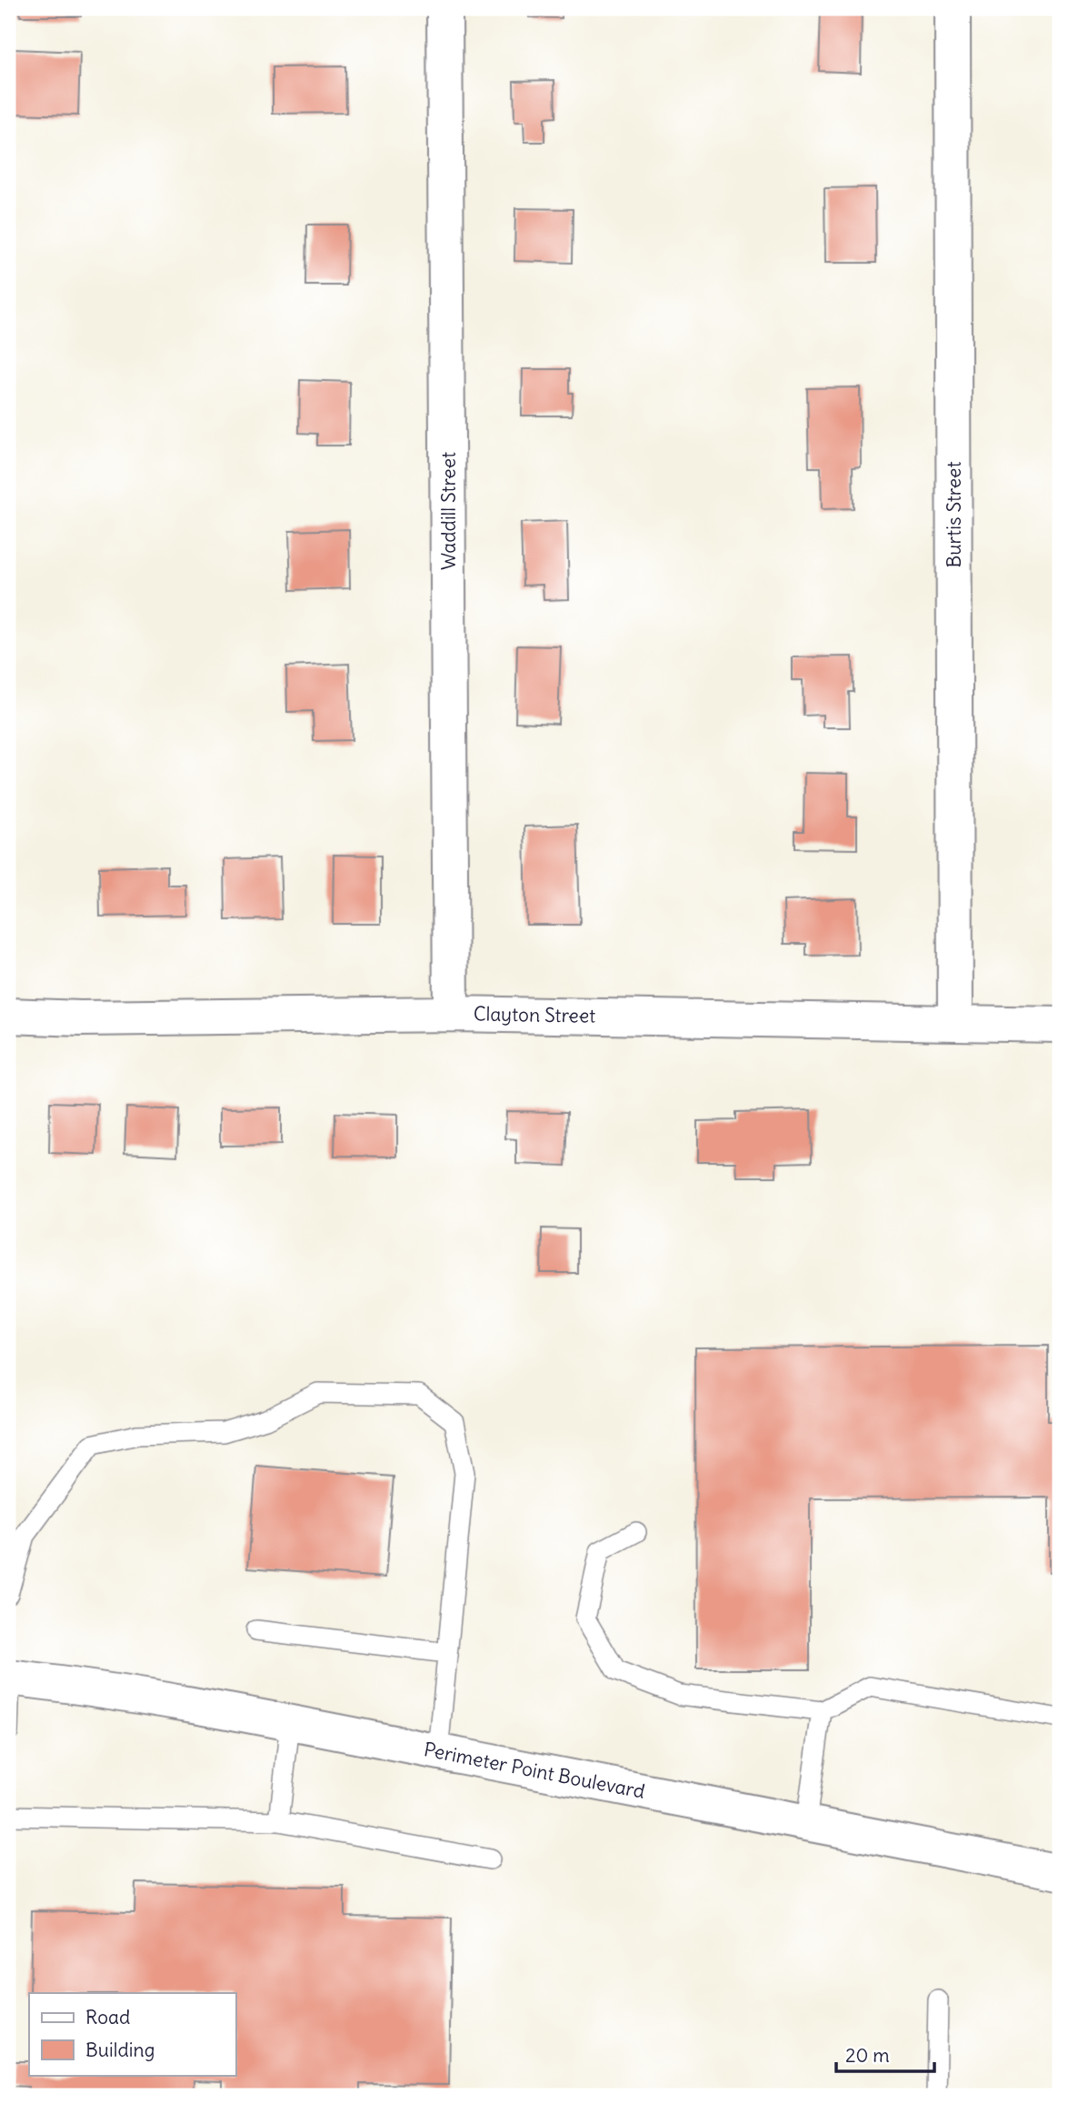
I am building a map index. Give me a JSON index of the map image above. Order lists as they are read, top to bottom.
{
  "streets": {
    "street": [
      "Waddill Street",
      "Burtis Street",
      "Clayton Street",
      "Perimeter Point Boulevard"
    ]
  },
  "crossings": [
    ["Waddill Street", "Clayton Street"],
    ["Burtis Street", "Clayton Street"]
  ],
  "legend": ["Road", "Building"],
  "scale_bar": "20 m"
}
